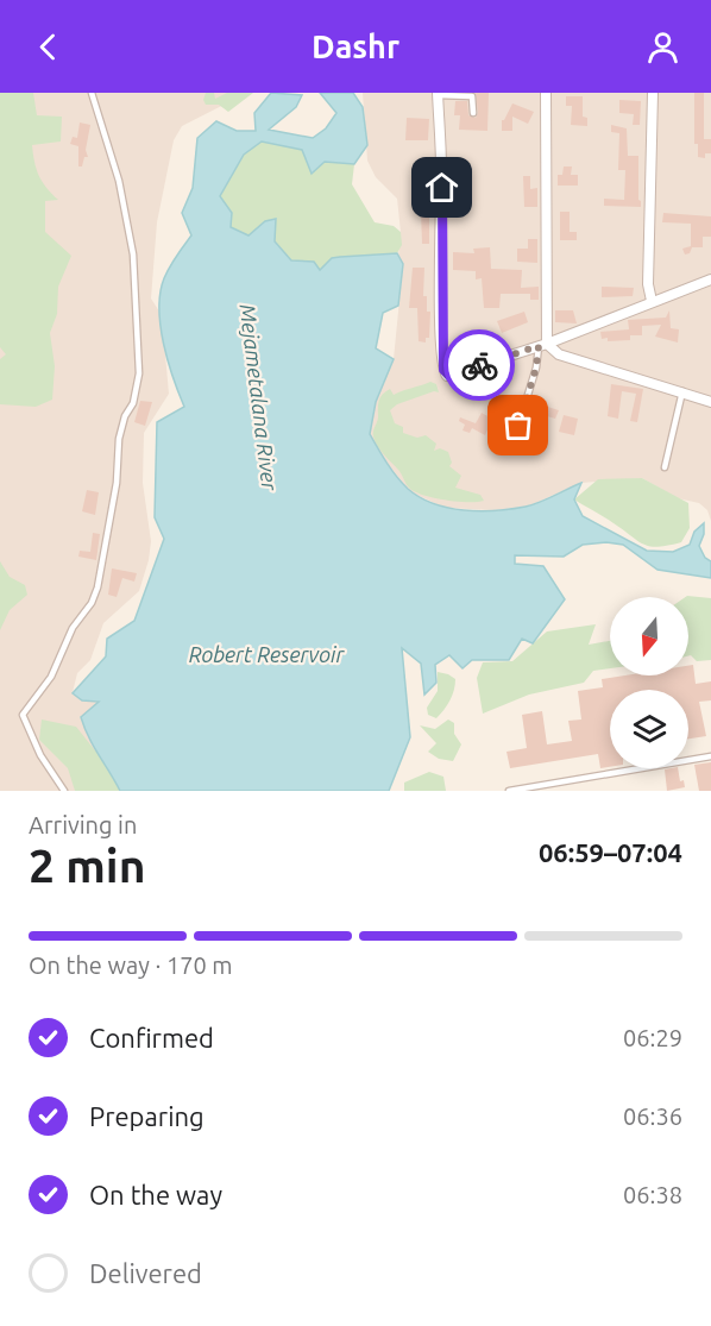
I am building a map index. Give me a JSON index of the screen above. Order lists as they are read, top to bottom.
{
  "water": ["Mejametalana River", "Robert Reservoir"],
  "north": "bottom",
  "page": {
    "header": "Dashr",
    "heading": ["2 min", "Arriving in", "06:59–07:04"],
    "bar": "On the way · 170 m",
    "list": [
      ["Confirmed", "06:29"],
      ["Preparing", "06:36"],
      ["On the way", "06:38"],
      "Delivered"
    ]
  }
}
